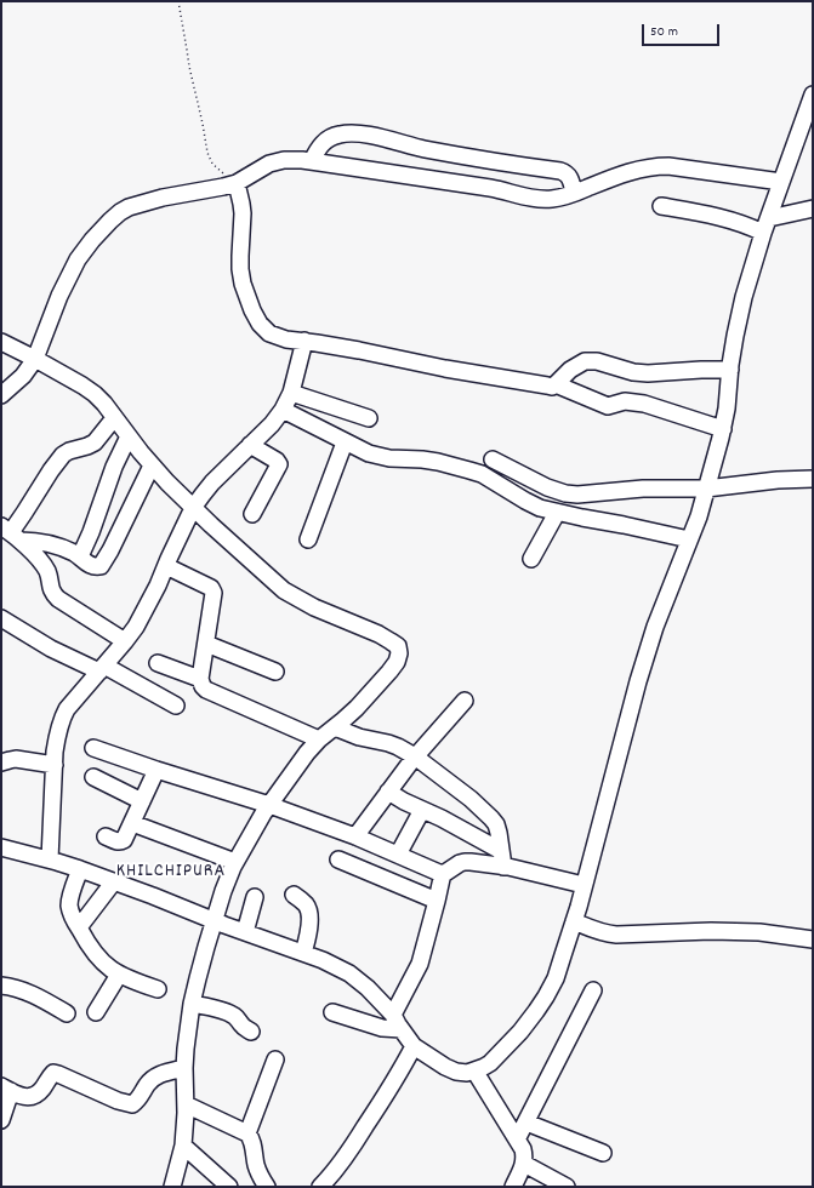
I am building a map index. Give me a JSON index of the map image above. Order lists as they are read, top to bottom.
{
  "districts": ["KHILCHIPURA"],
  "scale_bar": "50 m"
}
